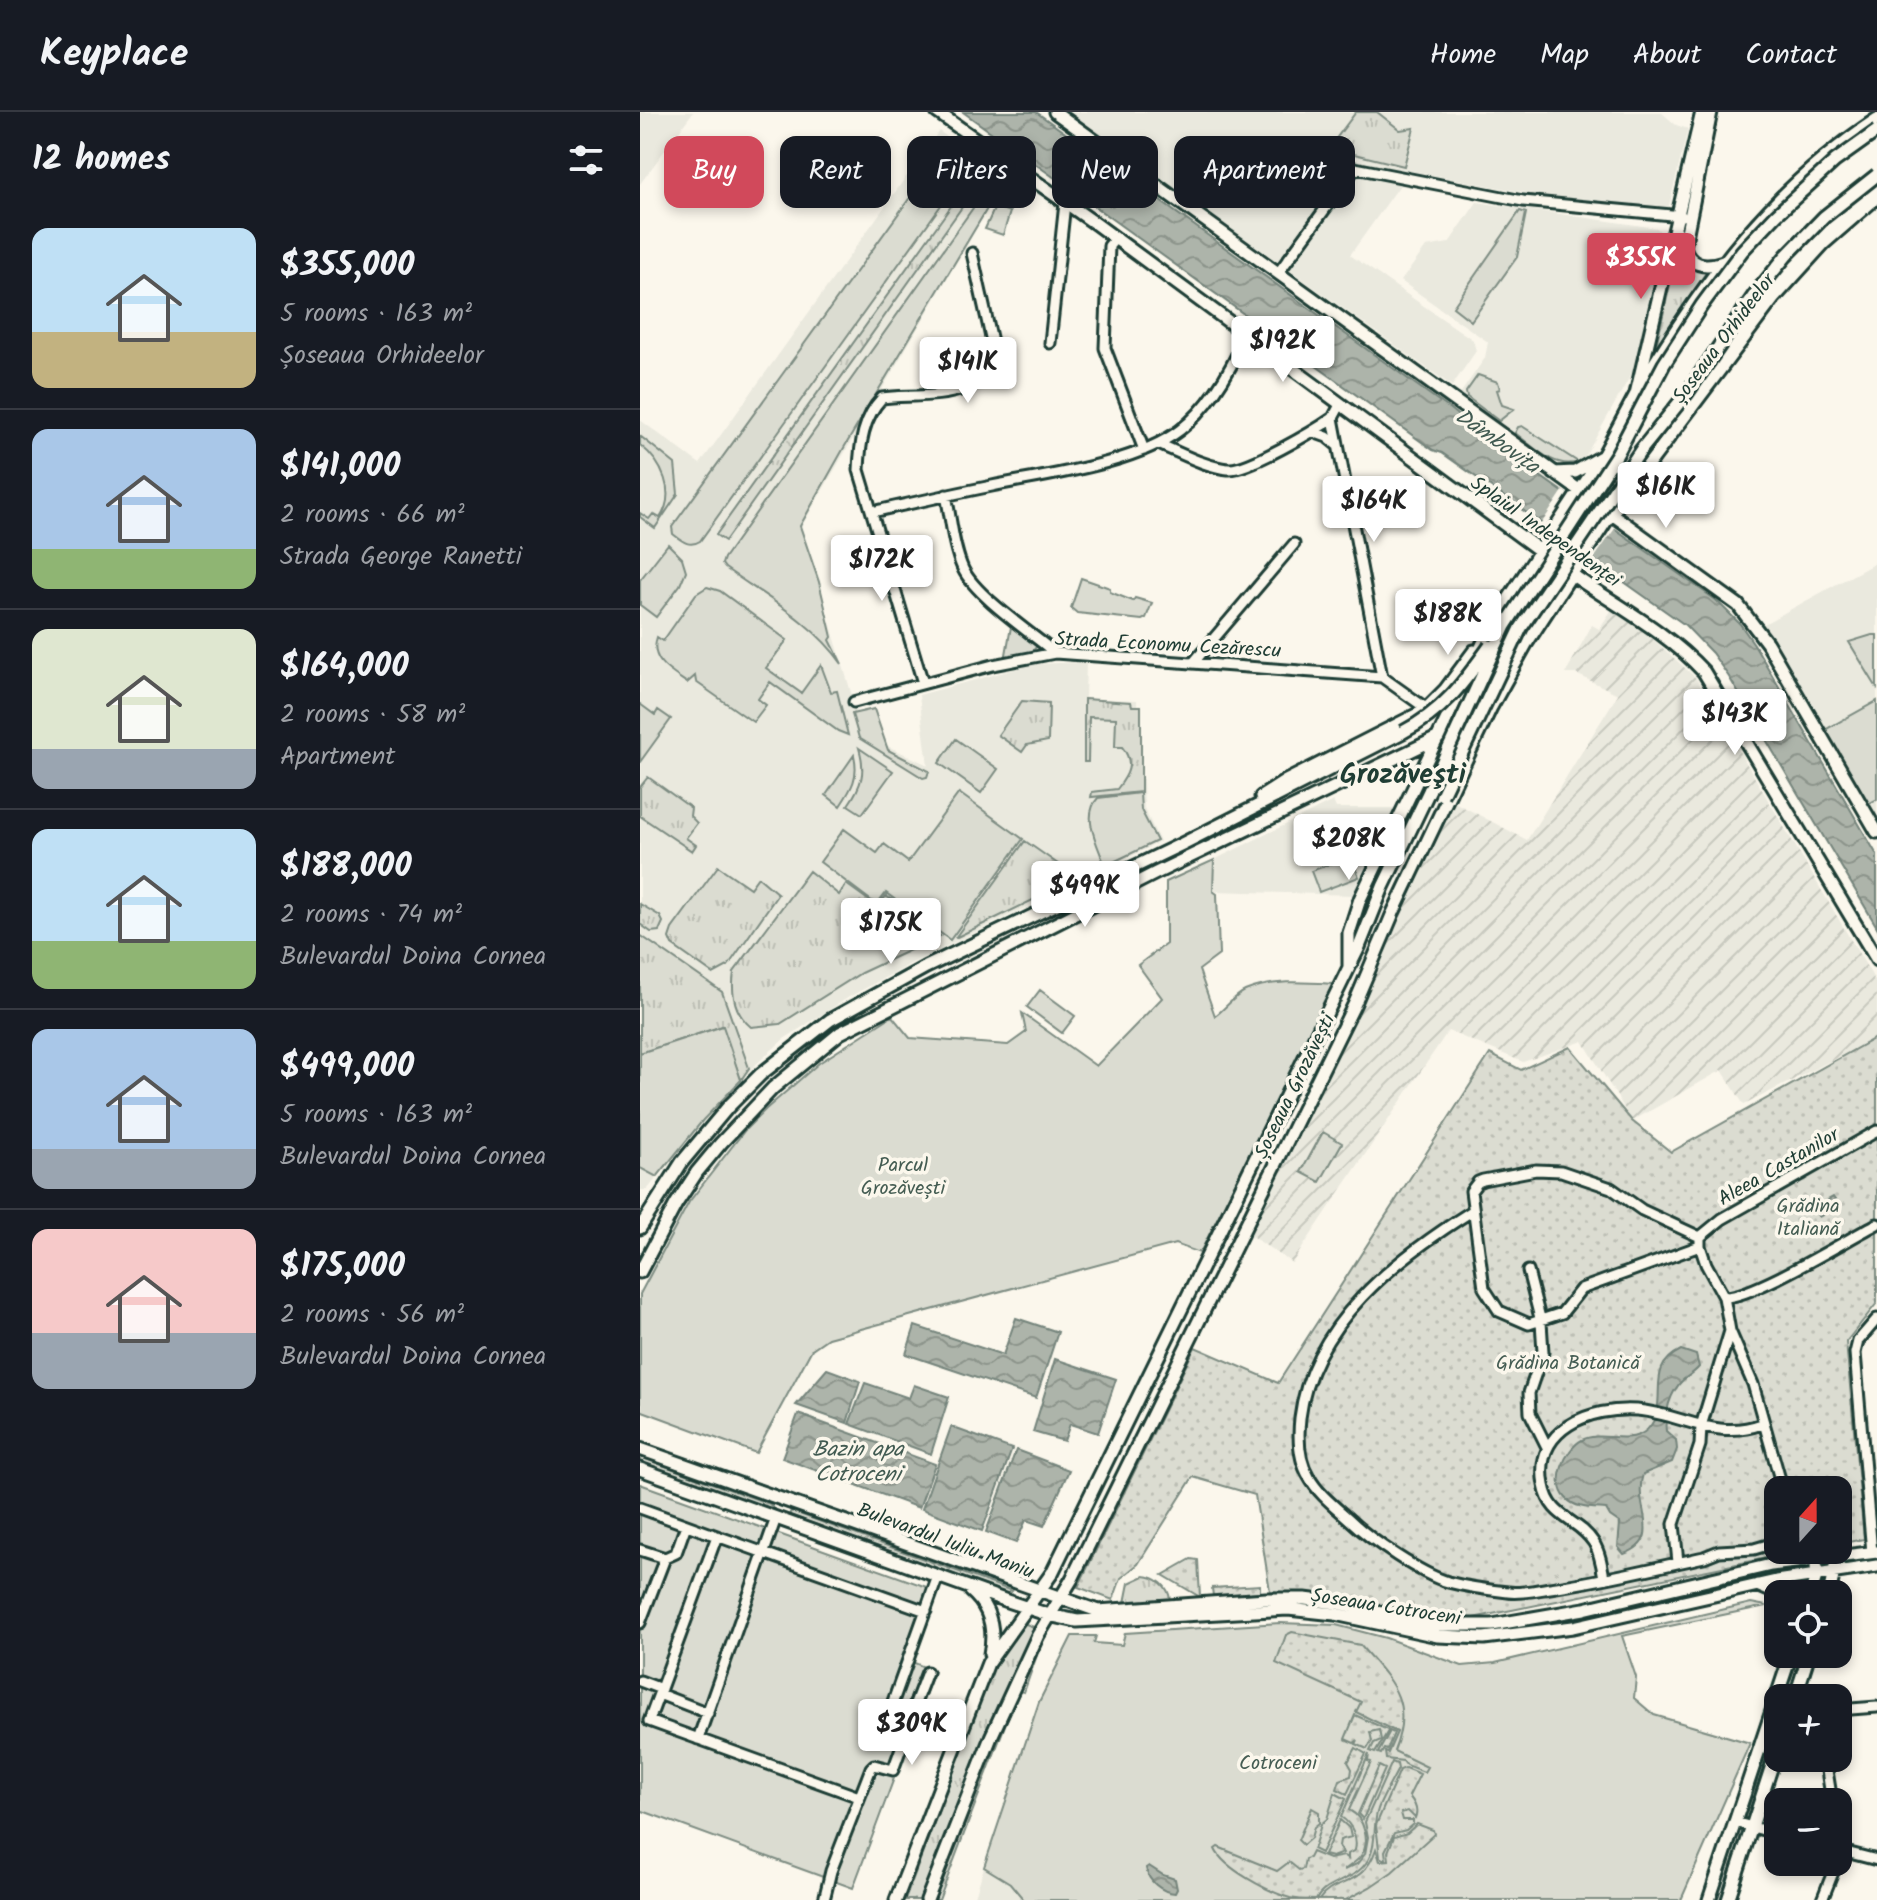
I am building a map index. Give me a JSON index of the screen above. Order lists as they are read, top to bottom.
{
  "streets": {
    "main road": [
      "Șoseaua Orhideelor",
      "Splaiul Independenței",
      "Șoseaua Grozăvești",
      "Bulevardul Iuliu Maniu",
      "Șoseaua Cotroceni"
    ],
    "street": ["Strada Economu Cezărescu", "Aleea Castanilor"]
  },
  "crossings": [
    ["Șoseaua Orhideelor", "Șoseaua Grozăvești"],
    ["Splaiul Independenței", "Șoseaua Grozăvești"],
    ["Șoseaua Grozăvești", "Bulevardul Iuliu Maniu"],
    ["Șoseaua Grozăvești", "Șoseaua Cotroceni"],
    ["Bulevardul Iuliu Maniu", "Șoseaua Cotroceni"]
  ],
  "districts": ["Grozăveşti"],
  "water": ["Dâmbovița", "Bazin apa Cotroceni"],
  "parks": [
    "Parcul Grozăvești",
    "Grădina Italiană",
    "Grădina Botanică",
    "Cotroceni"
  ],
  "north": "top",
  "page": {
    "header": "Keyplace",
    "nav": [
      "Home",
      "Map",
      "About",
      "Contact"
    ],
    "heading": "12 homes",
    "chip": [
      "Buy",
      "Rent",
      "Filters",
      "New",
      "Apartment"
    ],
    "list": [
      {
        "name": "$355,000",
        "note": "5 rooms · 163 m² · Șoseaua Orhideelor"
      },
      {
        "name": "$141,000",
        "note": "2 rooms · 66 m² · Strada George Ranetti"
      },
      {
        "name": "$164,000",
        "note": "2 rooms · 58 m² · Apartment"
      },
      {
        "name": "$188,000",
        "note": "2 rooms · 74 m² · Bulevardul Doina Cornea"
      },
      {
        "name": "$499,000",
        "note": "5 rooms · 163 m² · Bulevardul Doina Cornea"
      },
      {
        "name": "$175,000",
        "note": "2 rooms · 56 m² · Bulevardul Doina Cornea"
      }
    ],
    "price": [
      "$355K",
      "$192K",
      "$141K",
      "$161K",
      "$164K",
      "$172K",
      "$188K",
      "$143K",
      "$208K",
      "$499K",
      "$175K",
      "$309K"
    ],
    "map_buttons": ["+", "−"]
  }
}
